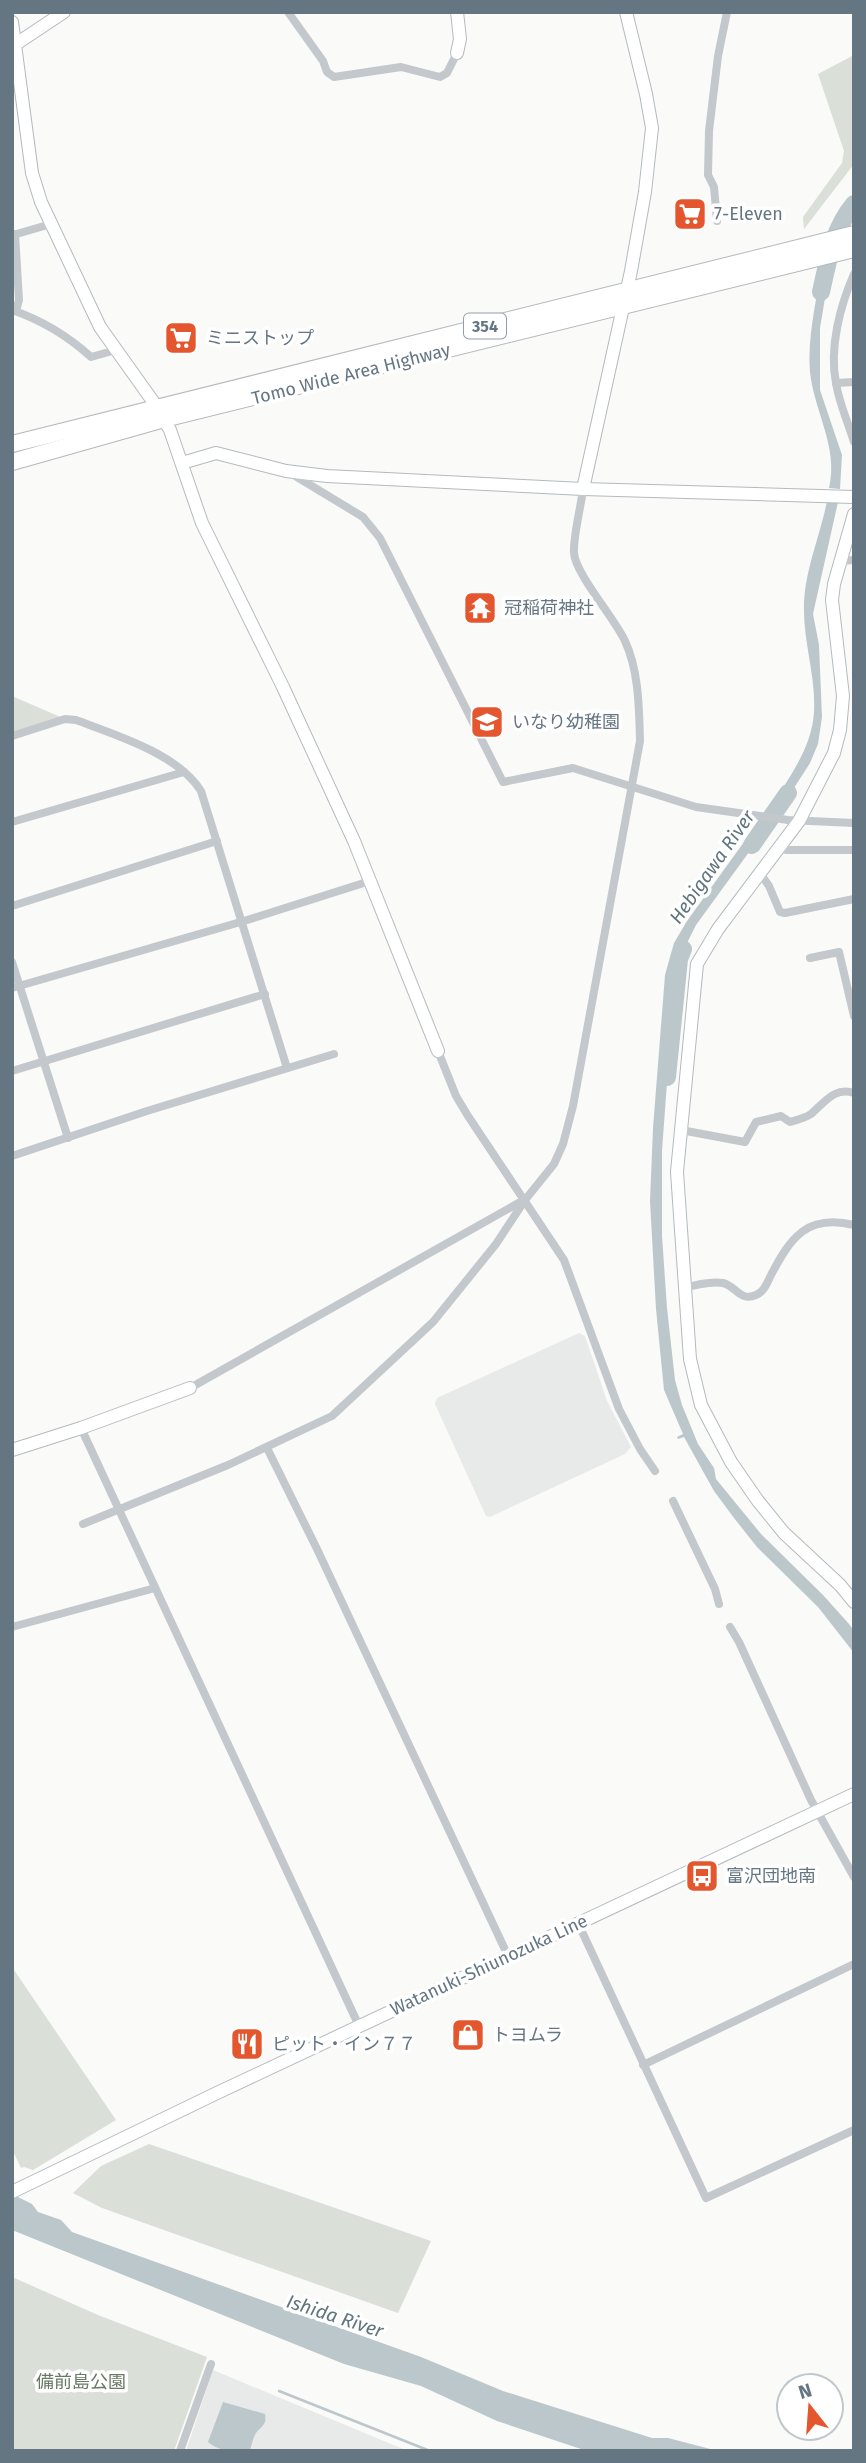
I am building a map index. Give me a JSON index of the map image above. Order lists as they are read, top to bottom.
{
  "streets": {
    "highway": ["354", "Tomo Wide Area Highway"],
    "street": ["Watanuki-Shiunozuka Line"]
  },
  "water": ["Hebigawa River", "Ishida River"],
  "parks": ["備前島公園"],
  "places": {
    "supermarket": ["7-Eleven", "ミニストップ"],
    "temple": ["冠稲荷神社"],
    "school or university": ["いなり幼稚園"],
    "bus stop": ["富沢団地南"],
    "shop": ["トヨムラ"],
    "restaurant": ["ピット・イン７７"]
  },
  "north": "top"
}
